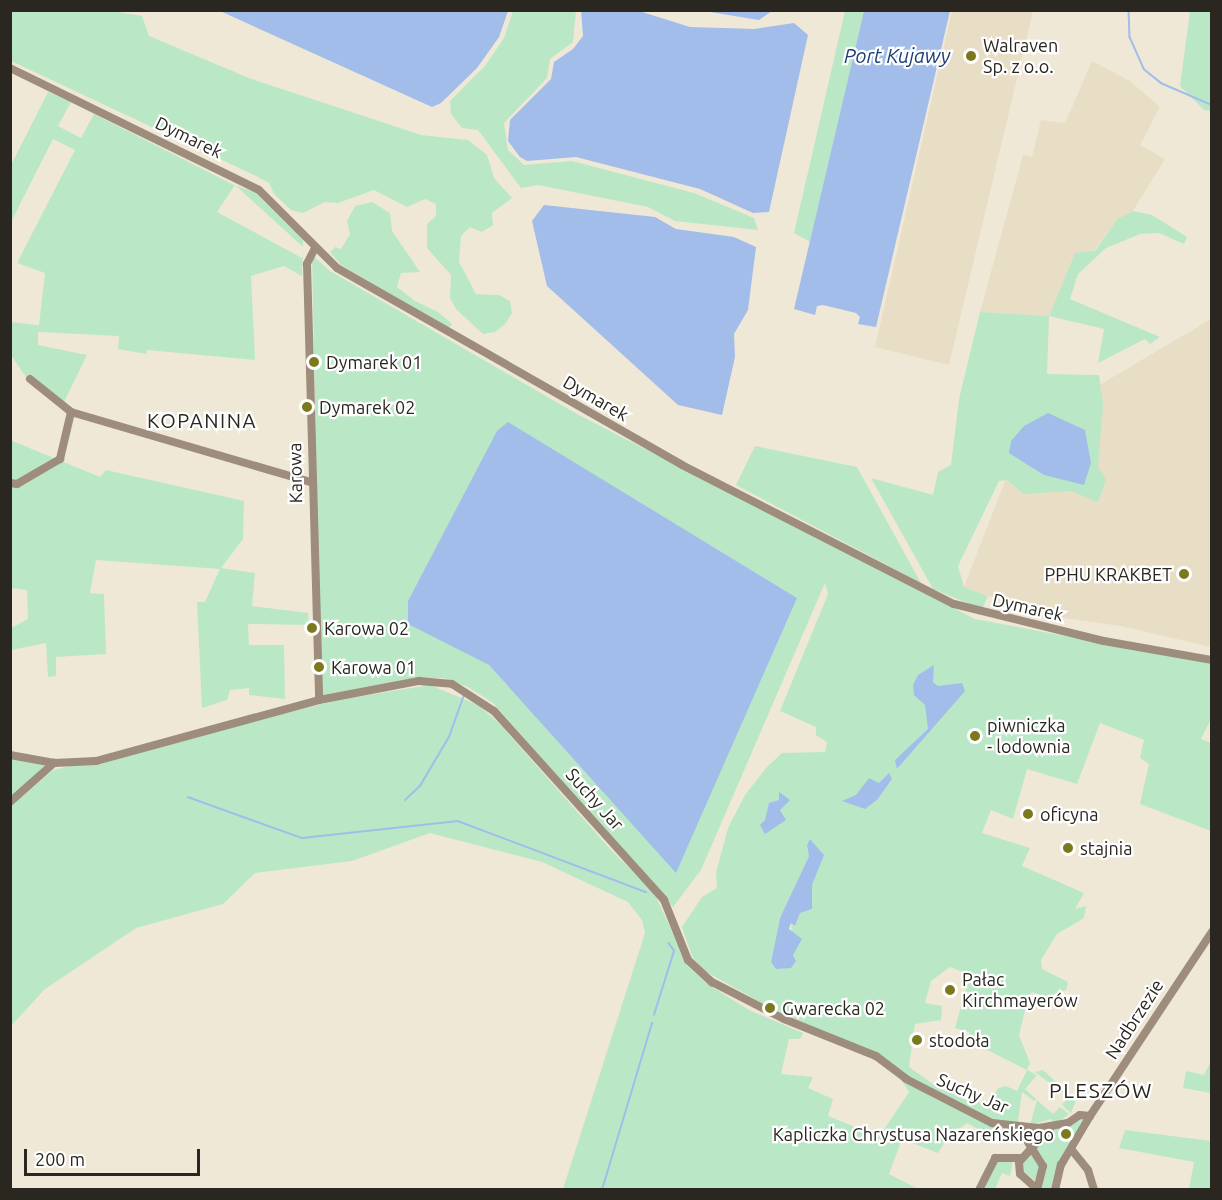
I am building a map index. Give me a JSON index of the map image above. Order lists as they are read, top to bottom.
{
  "streets": {
    "street": [
      "Dymarek",
      "Karowa",
      "Suchy Jar",
      "Nadbrzezie"
    ]
  },
  "crossings": [
    ["Dymarek", "Karowa"],
    ["Karowa", "Suchy Jar"],
    ["Suchy Jar", "Nadbrzezie"]
  ],
  "districts": ["KOPANINA", "PLESZÓW"],
  "water": ["Port Kujawy"],
  "places": [
    "Walraven Sp. z o.o.",
    "Dymarek 01",
    "Dymarek 02",
    "PPHU KRAKBET",
    "Karowa 02",
    "Karowa 01",
    "piwniczka - lodownia",
    "oficyna",
    "stajnia",
    "Pałac Kirchmayerów",
    "Gwarecka 02",
    "stodoła",
    "Kapliczka Chrystusa Nazareńskiego"
  ],
  "scale_bar": "200 m"
}
